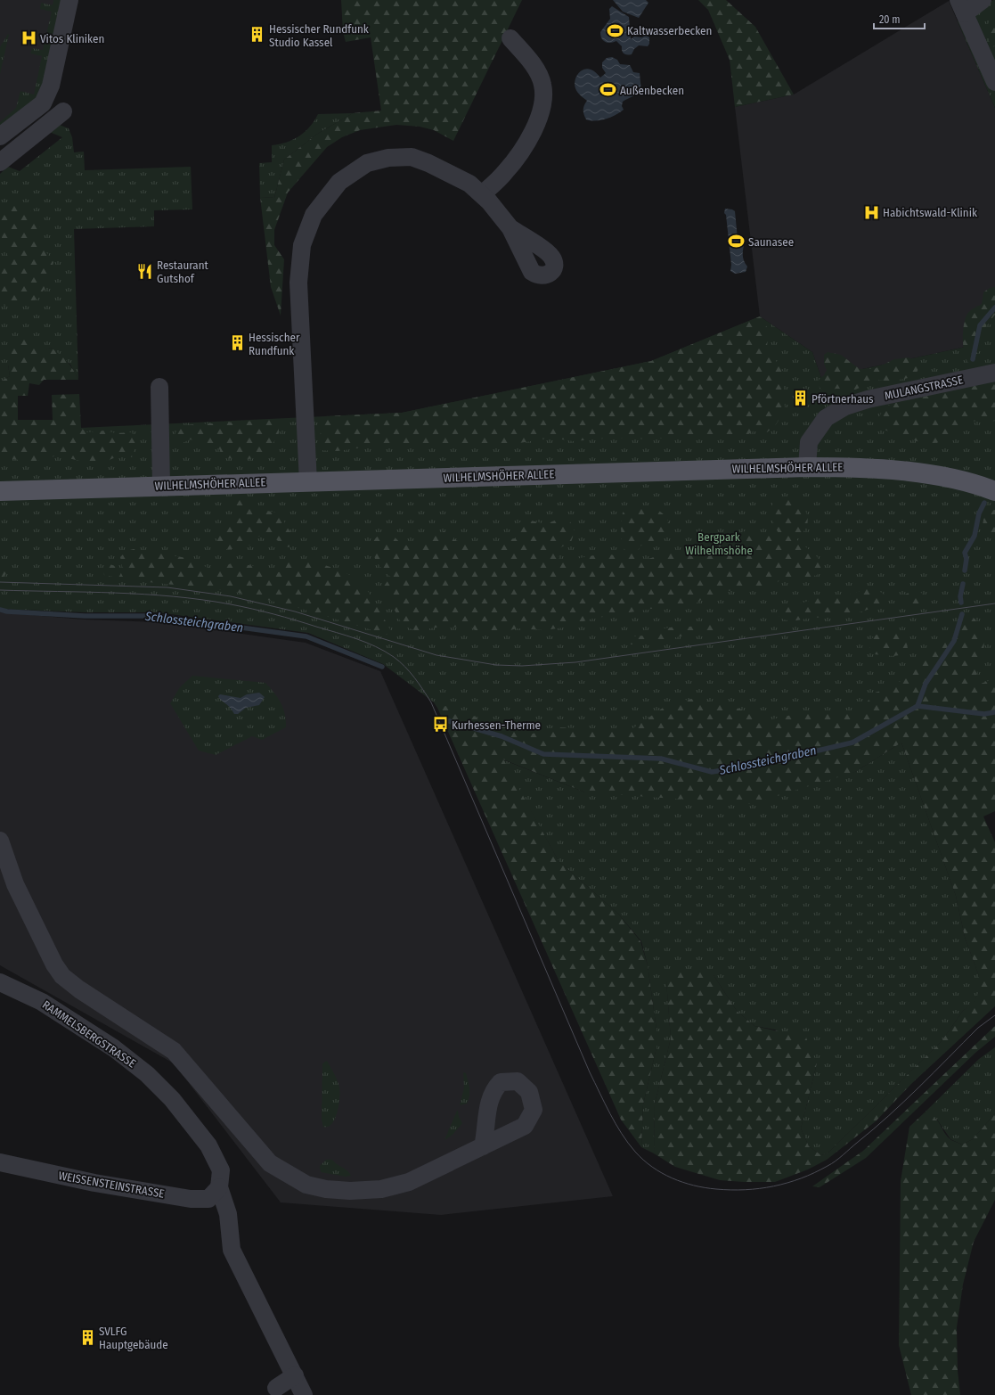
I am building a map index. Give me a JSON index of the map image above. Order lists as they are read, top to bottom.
{
  "streets": {
    "main road": ["WILHELMSHÖHER ALLEE"],
    "street": ["MULANGSTRASSE", "RAMMELSBERGSTRASSE", "WEISSENSTEINSTRASSE"]
  },
  "crossings": [
    ["MULANGSTRASSE", "WILHELMSHÖHER ALLEE"],
    ["RAMMELSBERGSTRASSE", "WEISSENSTEINSTRASSE"]
  ],
  "water": ["Schlossteichgraben"],
  "parks": ["Bergpark Wilhelmshöhe"],
  "places": {
    "sports": ["Kaltwasserbecken", "Außenbecken", "Saunasee"],
    "building": [
      "Hessischer Rundfunk Studio Kassel",
      "Hessischer Rundfunk",
      "Pförtnerhaus",
      "SVLFG Hauptgebäude"
    ],
    "hospital": ["Vitos Kliniken", "Habichtswald-Klinik"],
    "restaurant": ["Restaurant Gutshof"],
    "bus stop": ["Kurhessen-Therme"]
  },
  "scale_bar": "20 m"
}
